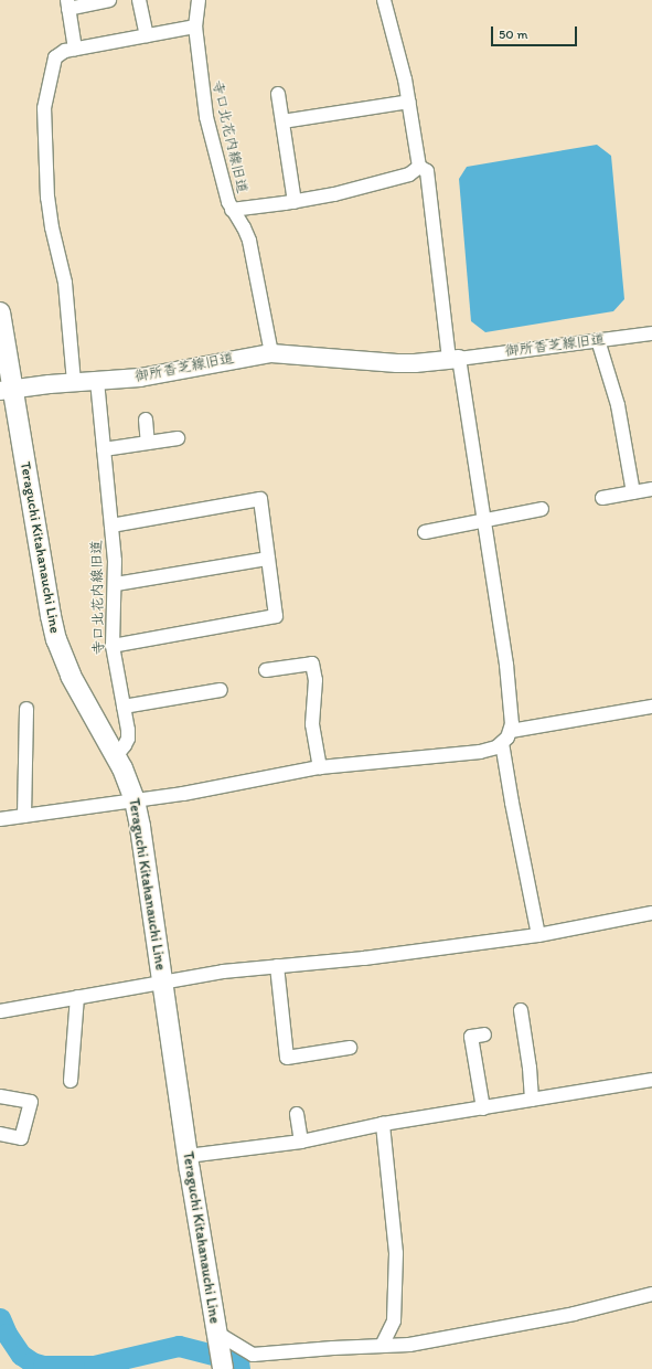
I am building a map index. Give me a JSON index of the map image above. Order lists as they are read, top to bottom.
{
  "streets": {
    "main road": ["Teraguchi Kitahanauchi Line"],
    "street": ["寺口北花内線旧道", "御所香芝線旧道"]
  },
  "crossings": [
    ["寺口北花内線旧道", "御所香芝線旧道"],
    ["寺口北花内線旧道", "Teraguchi Kitahanauchi Line"],
    ["御所香芝線旧道", "Teraguchi Kitahanauchi Line"]
  ],
  "scale_bar": "50 m"
}
